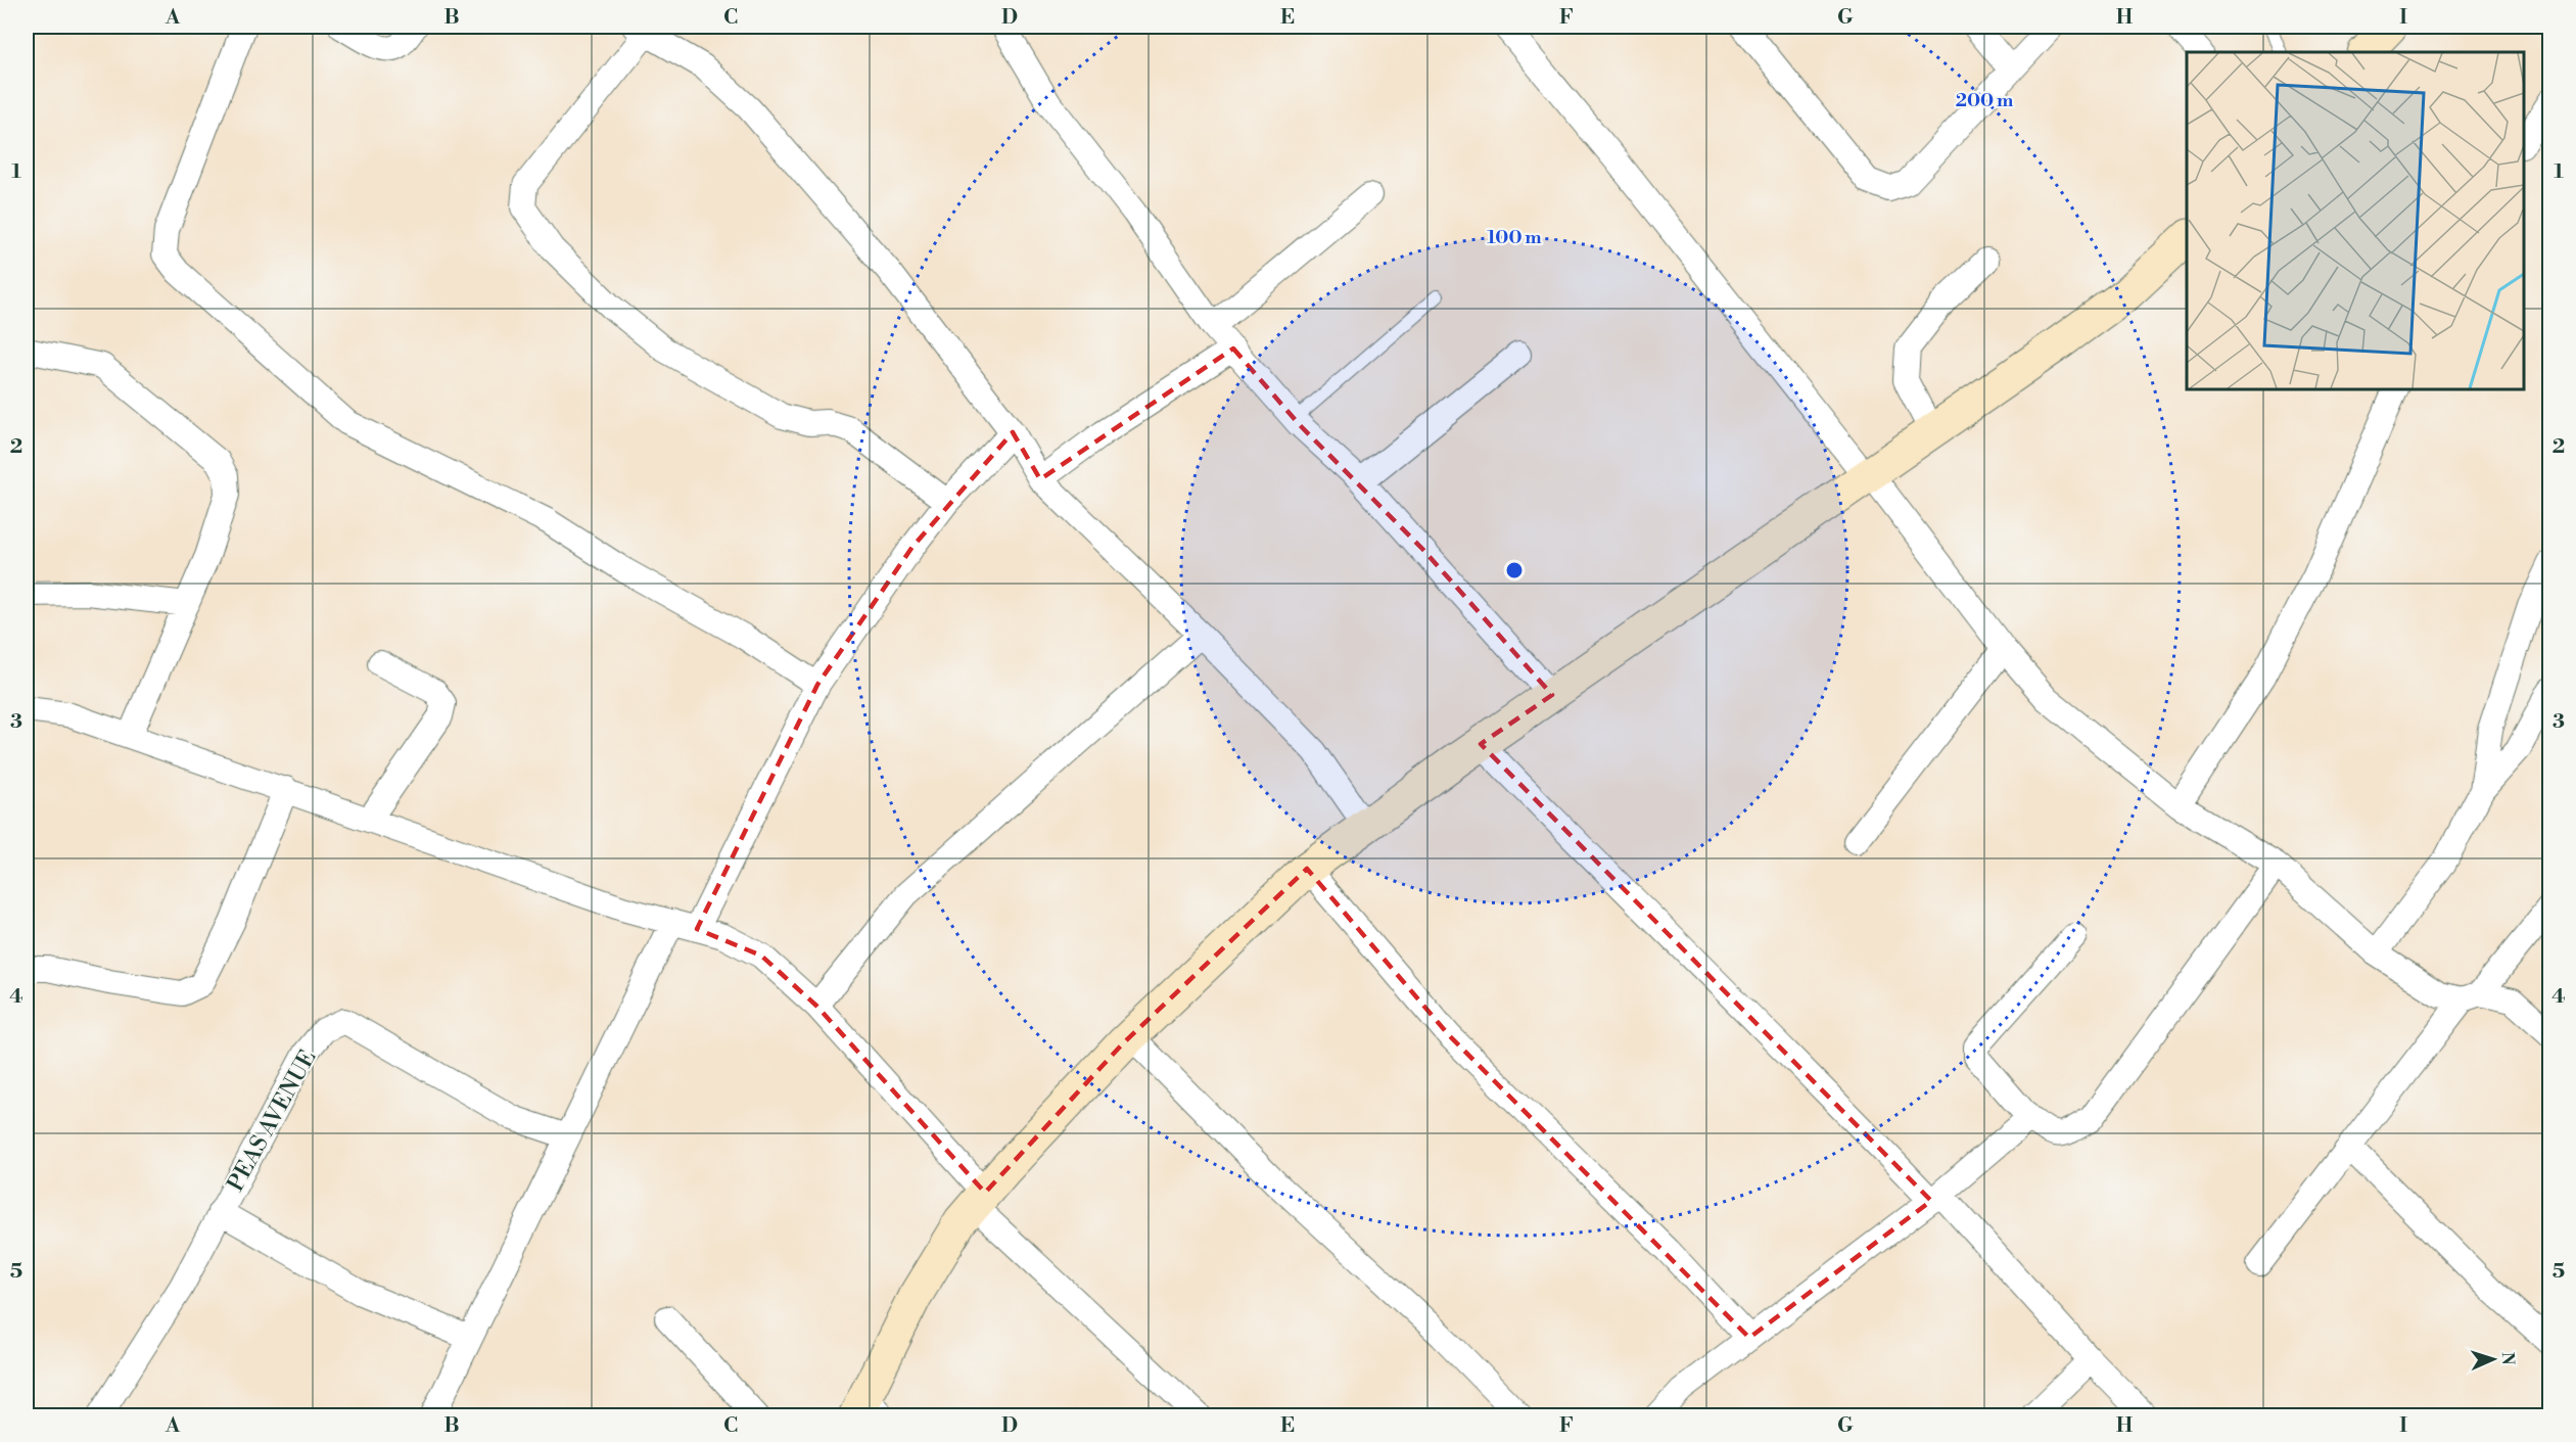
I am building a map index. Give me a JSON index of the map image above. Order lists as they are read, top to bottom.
{
  "streets": {
    "street": ["PEAS AVENUE"]
  },
  "north": "right",
  "grid": {
    "columns": [
      "A",
      "B",
      "C",
      "D",
      "E",
      "F",
      "G",
      "H",
      "I"
    ],
    "rows": [
      "1",
      "2",
      "3",
      "4",
      "5"
    ]
  },
  "rings": ["200 m", "100 m"]
}
